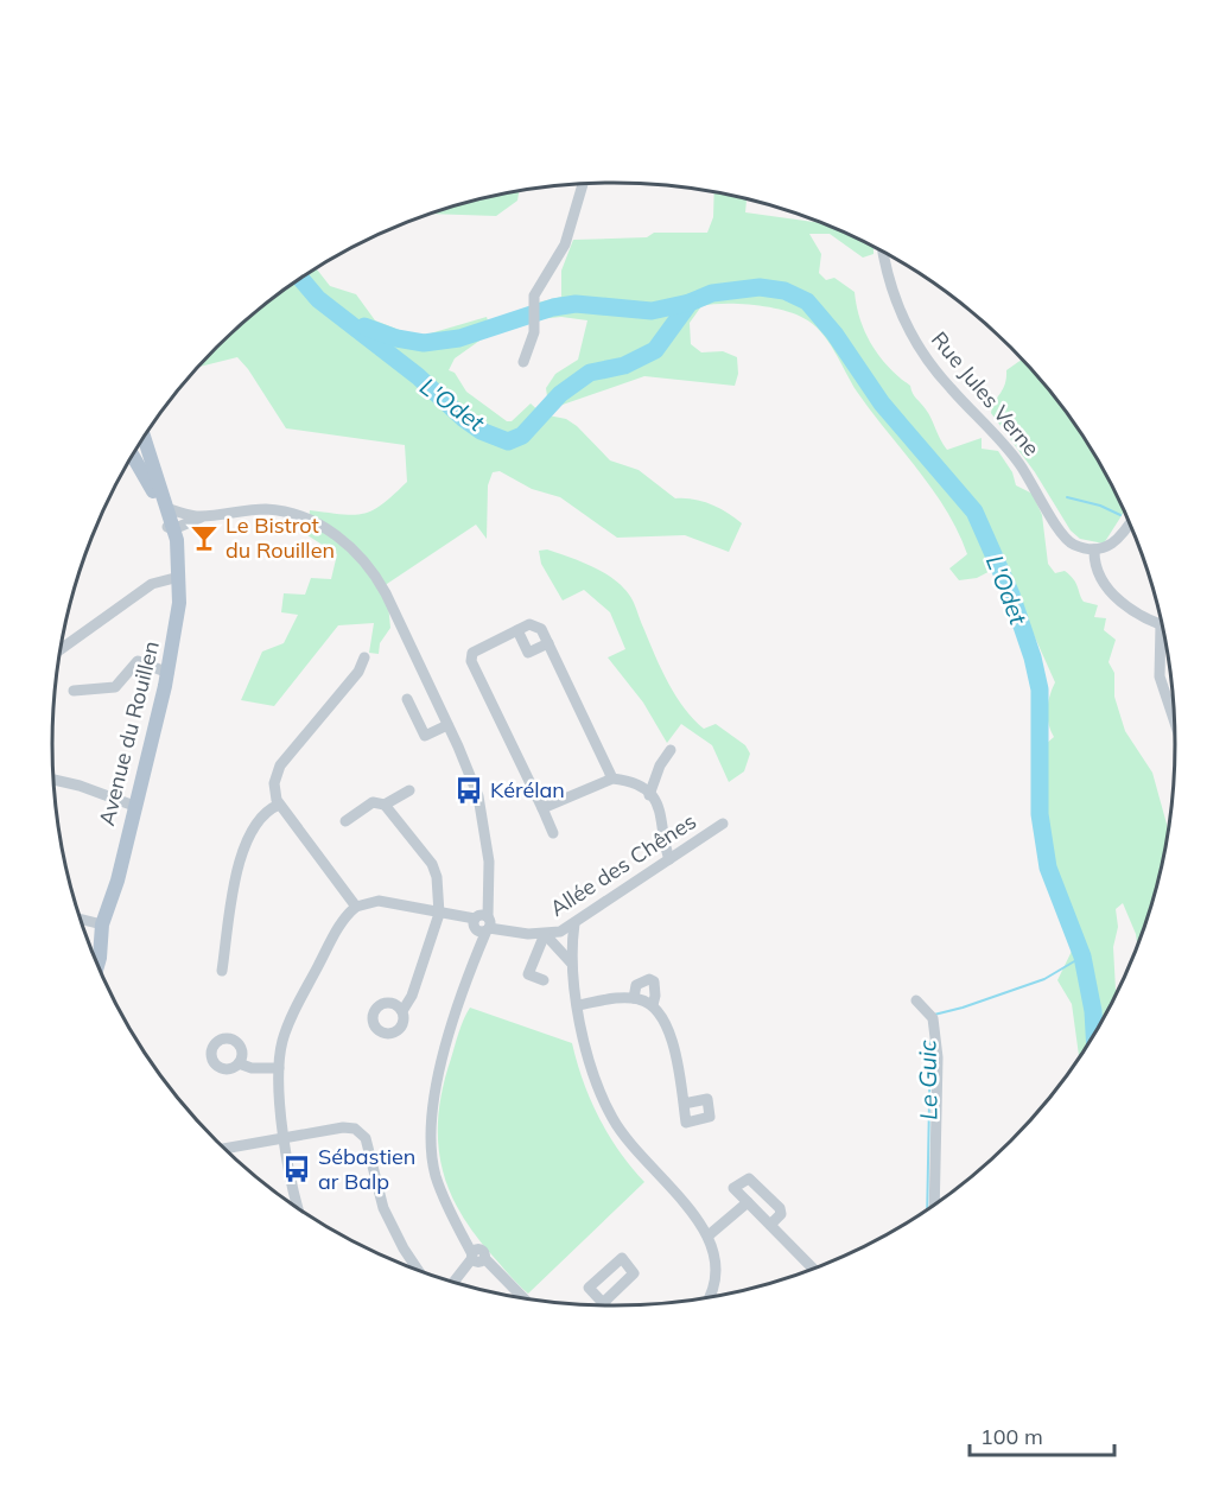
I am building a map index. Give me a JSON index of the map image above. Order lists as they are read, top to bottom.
{
  "streets": {
    "main road": ["Avenue du Rouillen"],
    "street": ["Rue Jules Verne", "Allée des Chênes"]
  },
  "water": ["L'Odet", "Le Guic"],
  "places": {
    "bar": ["Le Bistrot du Rouillen"],
    "bus stop": ["Kérélan", "Sébastien ar Balp"]
  },
  "scale_bar": "100 m"
}
